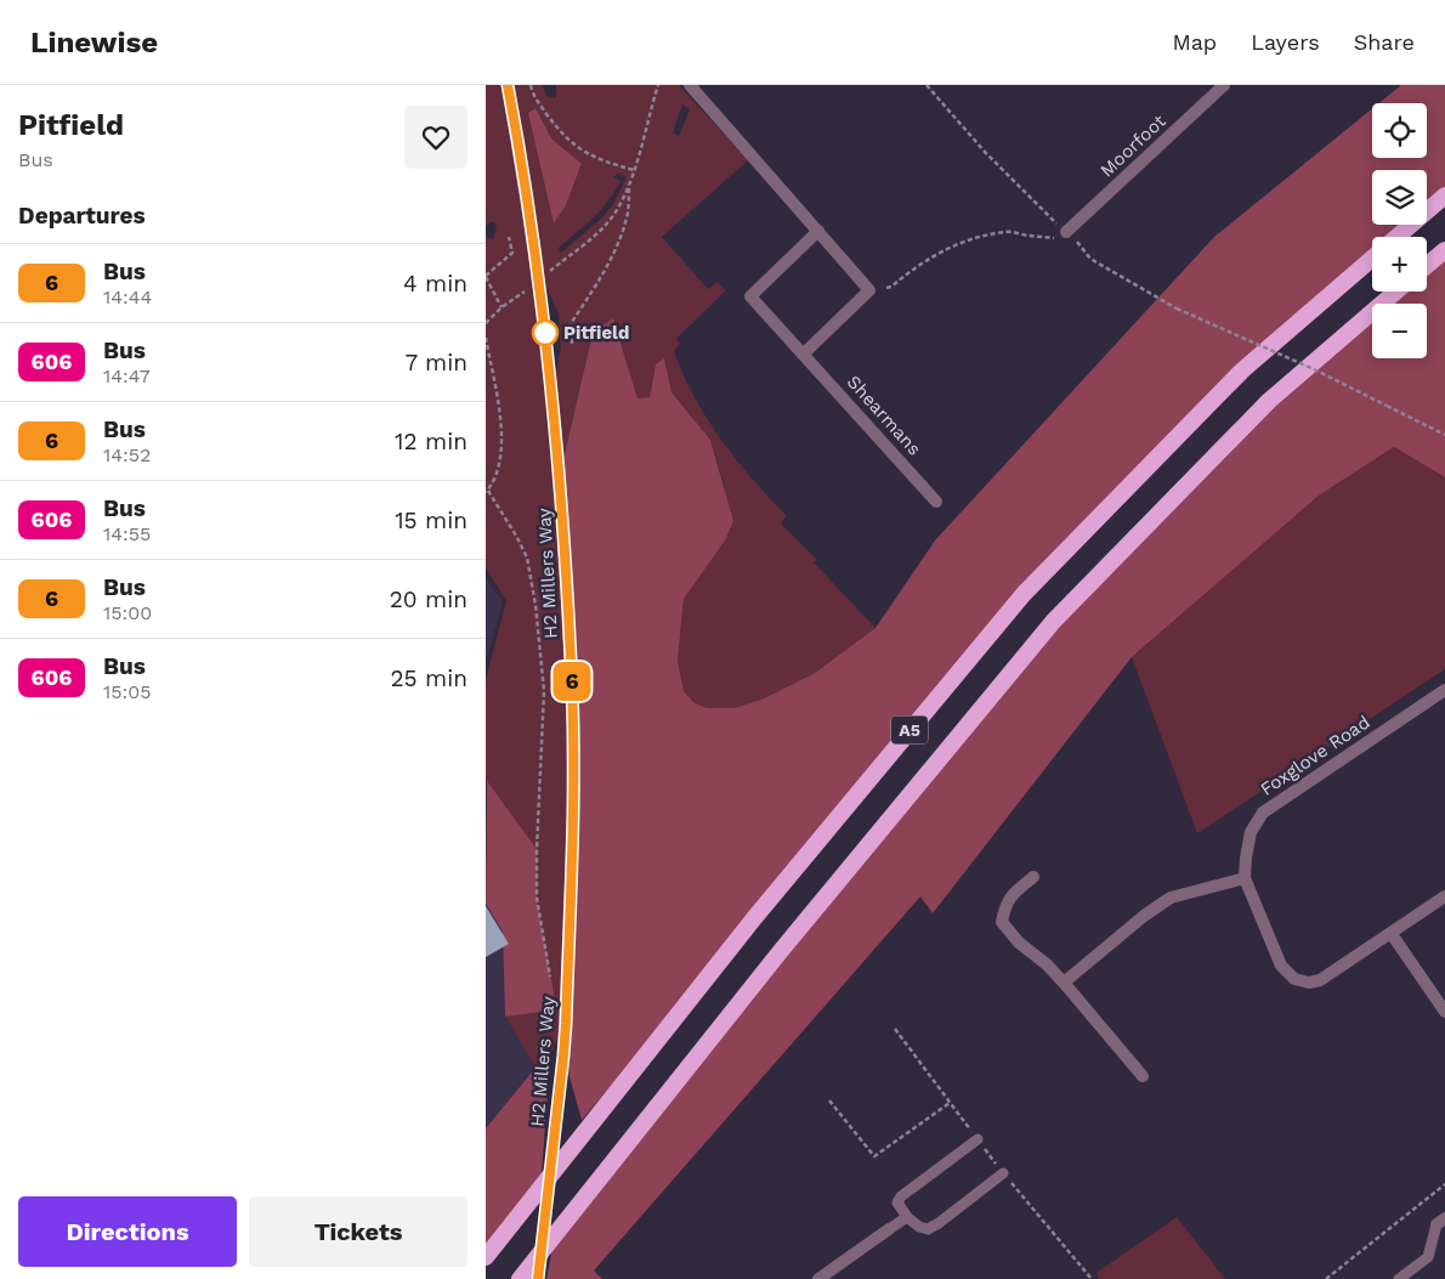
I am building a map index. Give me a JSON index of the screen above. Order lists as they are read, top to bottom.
{
  "streets": {
    "highway": ["A5"],
    "street": [
      "Moorfoot",
      "Shearmans",
      "H2 Millers Way",
      "Foxglove Road"
    ]
  },
  "places": ["Pitfield"],
  "lines": ["bus line 6"],
  "page": {
    "header": "Linewise",
    "nav": ["Map", "Layers", "Share"],
    "heading": [
      ["Pitfield", "Bus"],
      "Departures"
    ],
    "on_map": "6",
    "map_buttons": ["+", "−"],
    "list": [
      {
        "mark": "6",
        "name": "Bus",
        "note": "14:44",
        "value": "4 min"
      },
      {
        "mark": "606",
        "name": "Bus",
        "note": "14:47",
        "value": "7 min"
      },
      {
        "mark": "6",
        "name": "Bus",
        "note": "14:52",
        "value": "12 min"
      },
      {
        "mark": "606",
        "name": "Bus",
        "note": "14:55",
        "value": "15 min"
      },
      {
        "mark": "6",
        "name": "Bus",
        "note": "15:00",
        "value": "20 min"
      },
      {
        "mark": "606",
        "name": "Bus",
        "note": "15:05",
        "value": "25 min"
      }
    ],
    "buttons": ["Directions", "Tickets"]
  }
}
